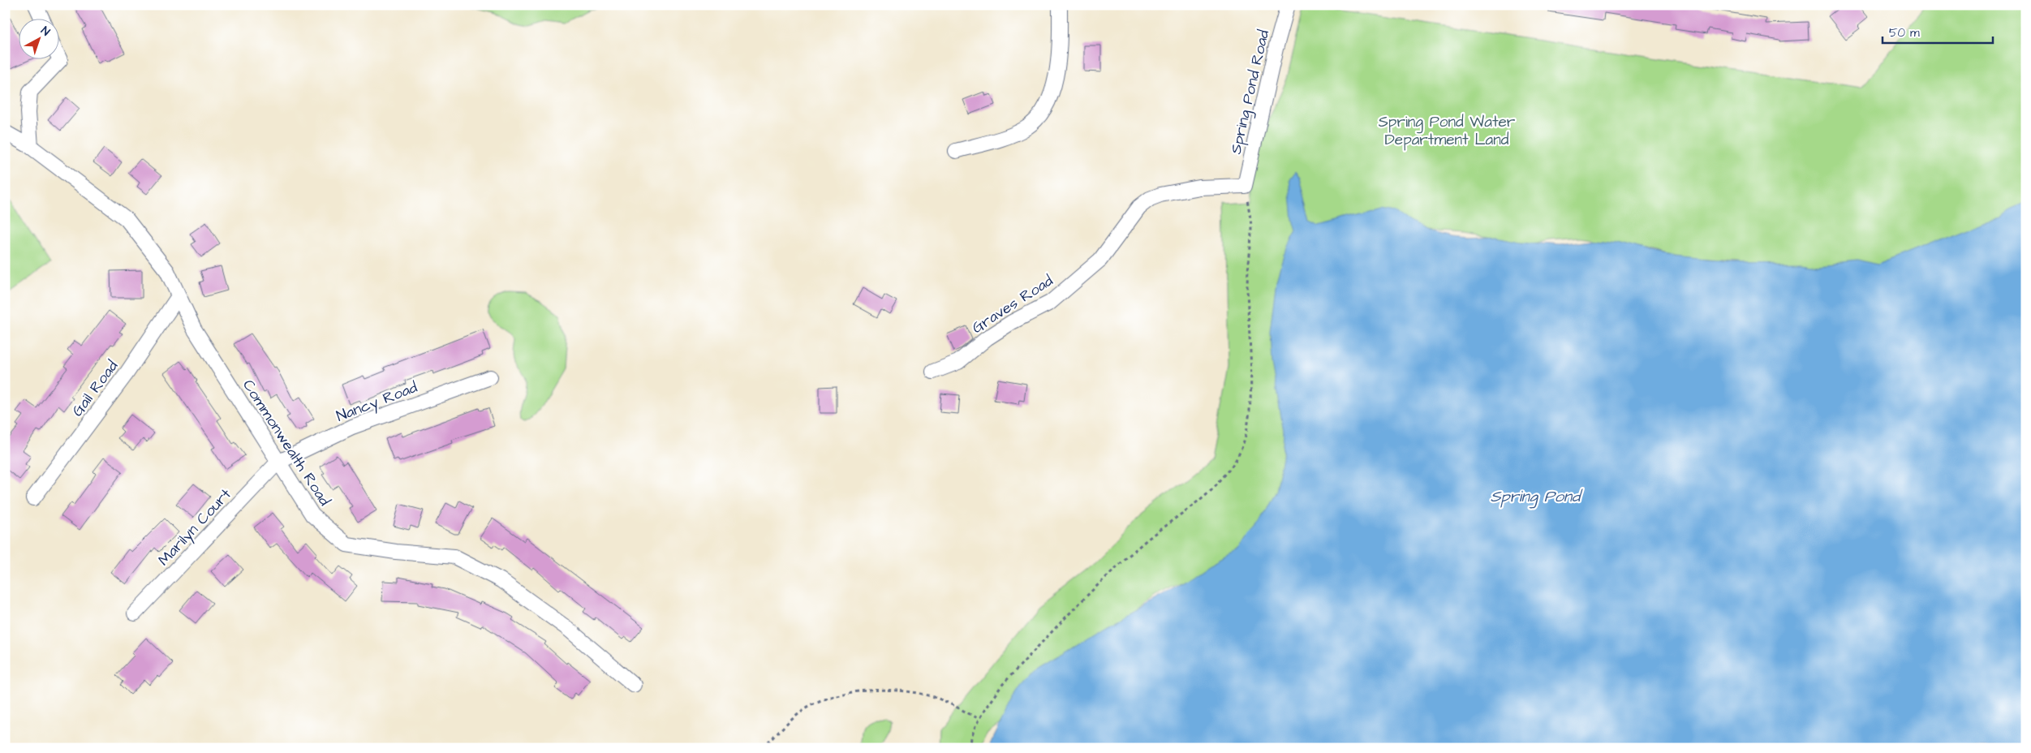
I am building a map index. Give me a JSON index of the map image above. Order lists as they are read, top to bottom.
{
  "streets": {
    "street": [
      "Spring Pond Road",
      "Graves Road",
      "Gail Road",
      "Nancy Road",
      "Commonwealth Road",
      "Marilyn Court"
    ]
  },
  "crossings": [
    ["Spring Pond Road", "Graves Road"],
    ["Gail Road", "Commonwealth Road"],
    ["Nancy Road", "Commonwealth Road"],
    ["Nancy Road", "Marilyn Court"],
    ["Commonwealth Road", "Marilyn Court"]
  ],
  "water": ["Spring Pond"],
  "parks": ["Spring Pond Water Department Land"],
  "scale_bar": "50 m",
  "north": "top right"
}
